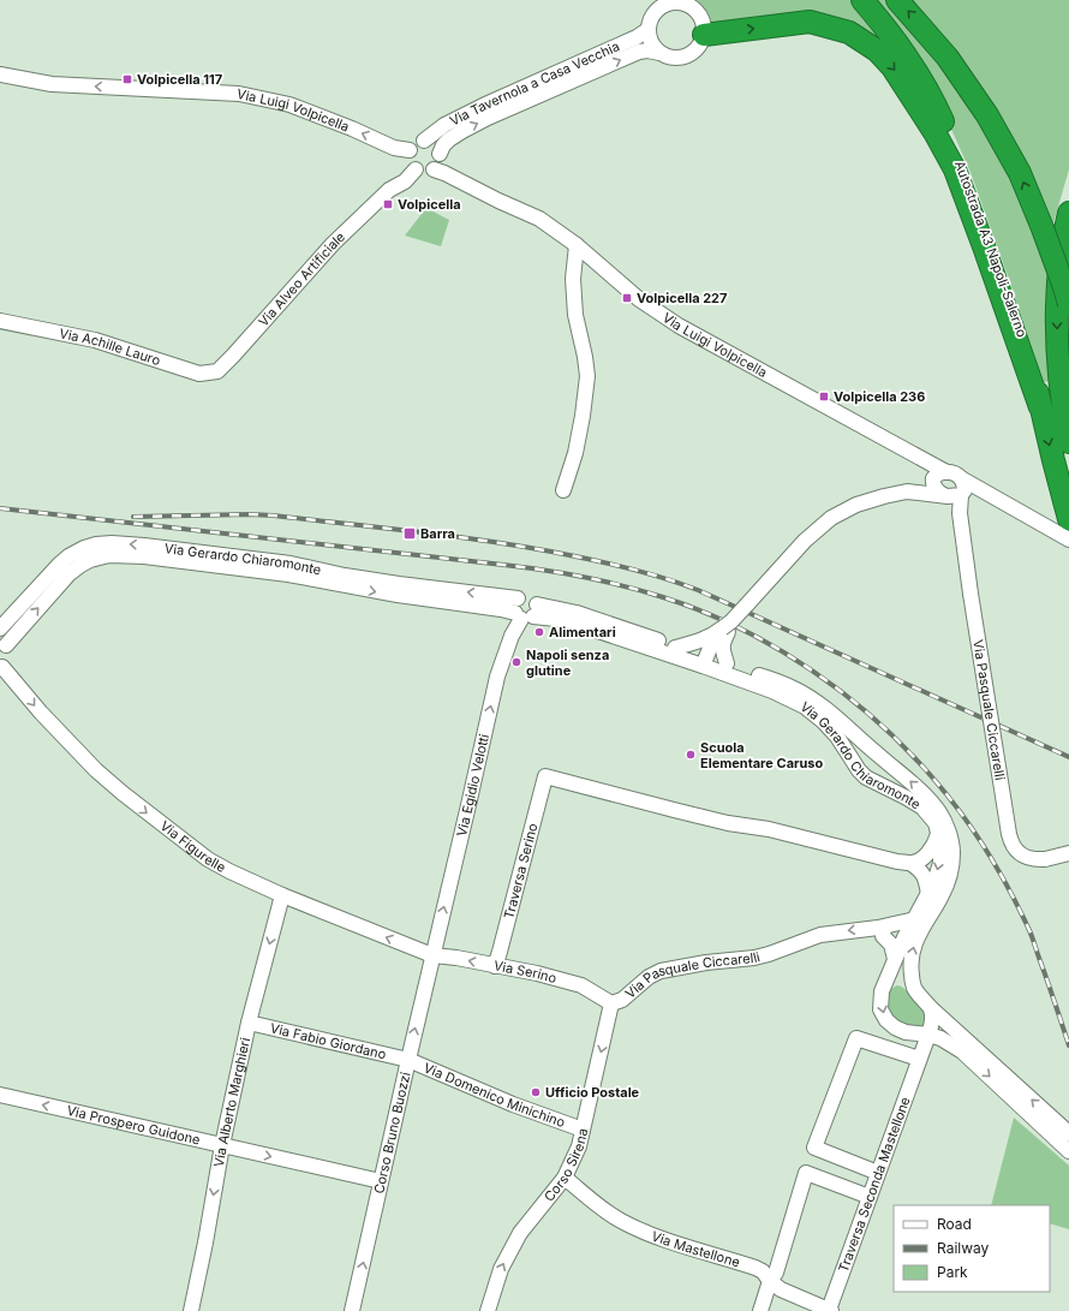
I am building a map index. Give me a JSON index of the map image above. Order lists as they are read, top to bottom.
{
  "streets": {
    "highway": ["Autostrada A3 Napoli-Salerno"],
    "street": [
      "Via Tavernola a Casa Vecchia",
      "Via Luigi Volpicella",
      "Via Alveo Artificiale",
      "Via Achille Lauro",
      "Via Gerardo Chiaromonte",
      "Via Pasquale Ciccarelli",
      "Via Egidio Velotti",
      "Via Figurelle",
      "Traversa Serino",
      "Via Serino",
      "Via Fabio Giordano",
      "Via Domenico Minichino",
      "Via Alberto Marghieri",
      "Via Prospero Guidone",
      "Corso Bruno Buozzi",
      "Corso Sirena",
      "Traversa Seconda Mastellone",
      "Via Mastellone"
    ]
  },
  "crossings": [
    ["Via Tavernola a Casa Vecchia", "Via Luigi Volpicella"],
    ["Via Tavernola a Casa Vecchia", "Via Alveo Artificiale"],
    ["Via Luigi Volpicella", "Via Alveo Artificiale"],
    ["Via Luigi Volpicella", "Via Pasquale Ciccarelli"],
    ["Via Alveo Artificiale", "Via Achille Lauro"],
    ["Via Gerardo Chiaromonte", "Via Pasquale Ciccarelli"],
    ["Via Gerardo Chiaromonte", "Via Egidio Velotti"],
    ["Via Gerardo Chiaromonte", "Traversa Seconda Mastellone"],
    ["Via Pasquale Ciccarelli", "Via Serino"],
    ["Via Pasquale Ciccarelli", "Corso Sirena"],
    ["Via Egidio Velotti", "Via Figurelle"],
    ["Via Egidio Velotti", "Via Serino"],
    ["Via Egidio Velotti", "Corso Bruno Buozzi"],
    ["Via Figurelle", "Via Serino"],
    ["Via Figurelle", "Via Alberto Marghieri"],
    ["Via Figurelle", "Corso Bruno Buozzi"],
    ["Traversa Serino", "Via Serino"],
    ["Via Serino", "Corso Bruno Buozzi"],
    ["Via Serino", "Corso Sirena"],
    ["Via Fabio Giordano", "Via Domenico Minichino"],
    ["Via Fabio Giordano", "Via Alberto Marghieri"],
    ["Via Fabio Giordano", "Corso Bruno Buozzi"],
    ["Via Domenico Minichino", "Corso Bruno Buozzi"],
    ["Via Domenico Minichino", "Corso Sirena"],
    ["Via Alberto Marghieri", "Via Prospero Guidone"],
    ["Via Prospero Guidone", "Corso Bruno Buozzi"],
    ["Corso Sirena", "Via Mastellone"],
    ["Traversa Seconda Mastellone", "Via Mastellone"]
  ],
  "one_way": [
    "Via Luigi Volpicella",
    "Via Pasquale Ciccarelli",
    "Via Egidio Velotti",
    "Via Alberto Marghieri",
    "Corso Bruno Buozzi"
  ],
  "places": {
    "transit": [
      "Volpicella 117",
      "Volpicella",
      "Volpicella 227",
      "Volpicella 236",
      "Barra"
    ],
    "other": [
      "Alimentari",
      "Napoli senza glutine",
      "Scuola Elementare Caruso",
      "Ufficio Postale"
    ]
  },
  "legend": ["Road", "Railway", "Park"]
}
